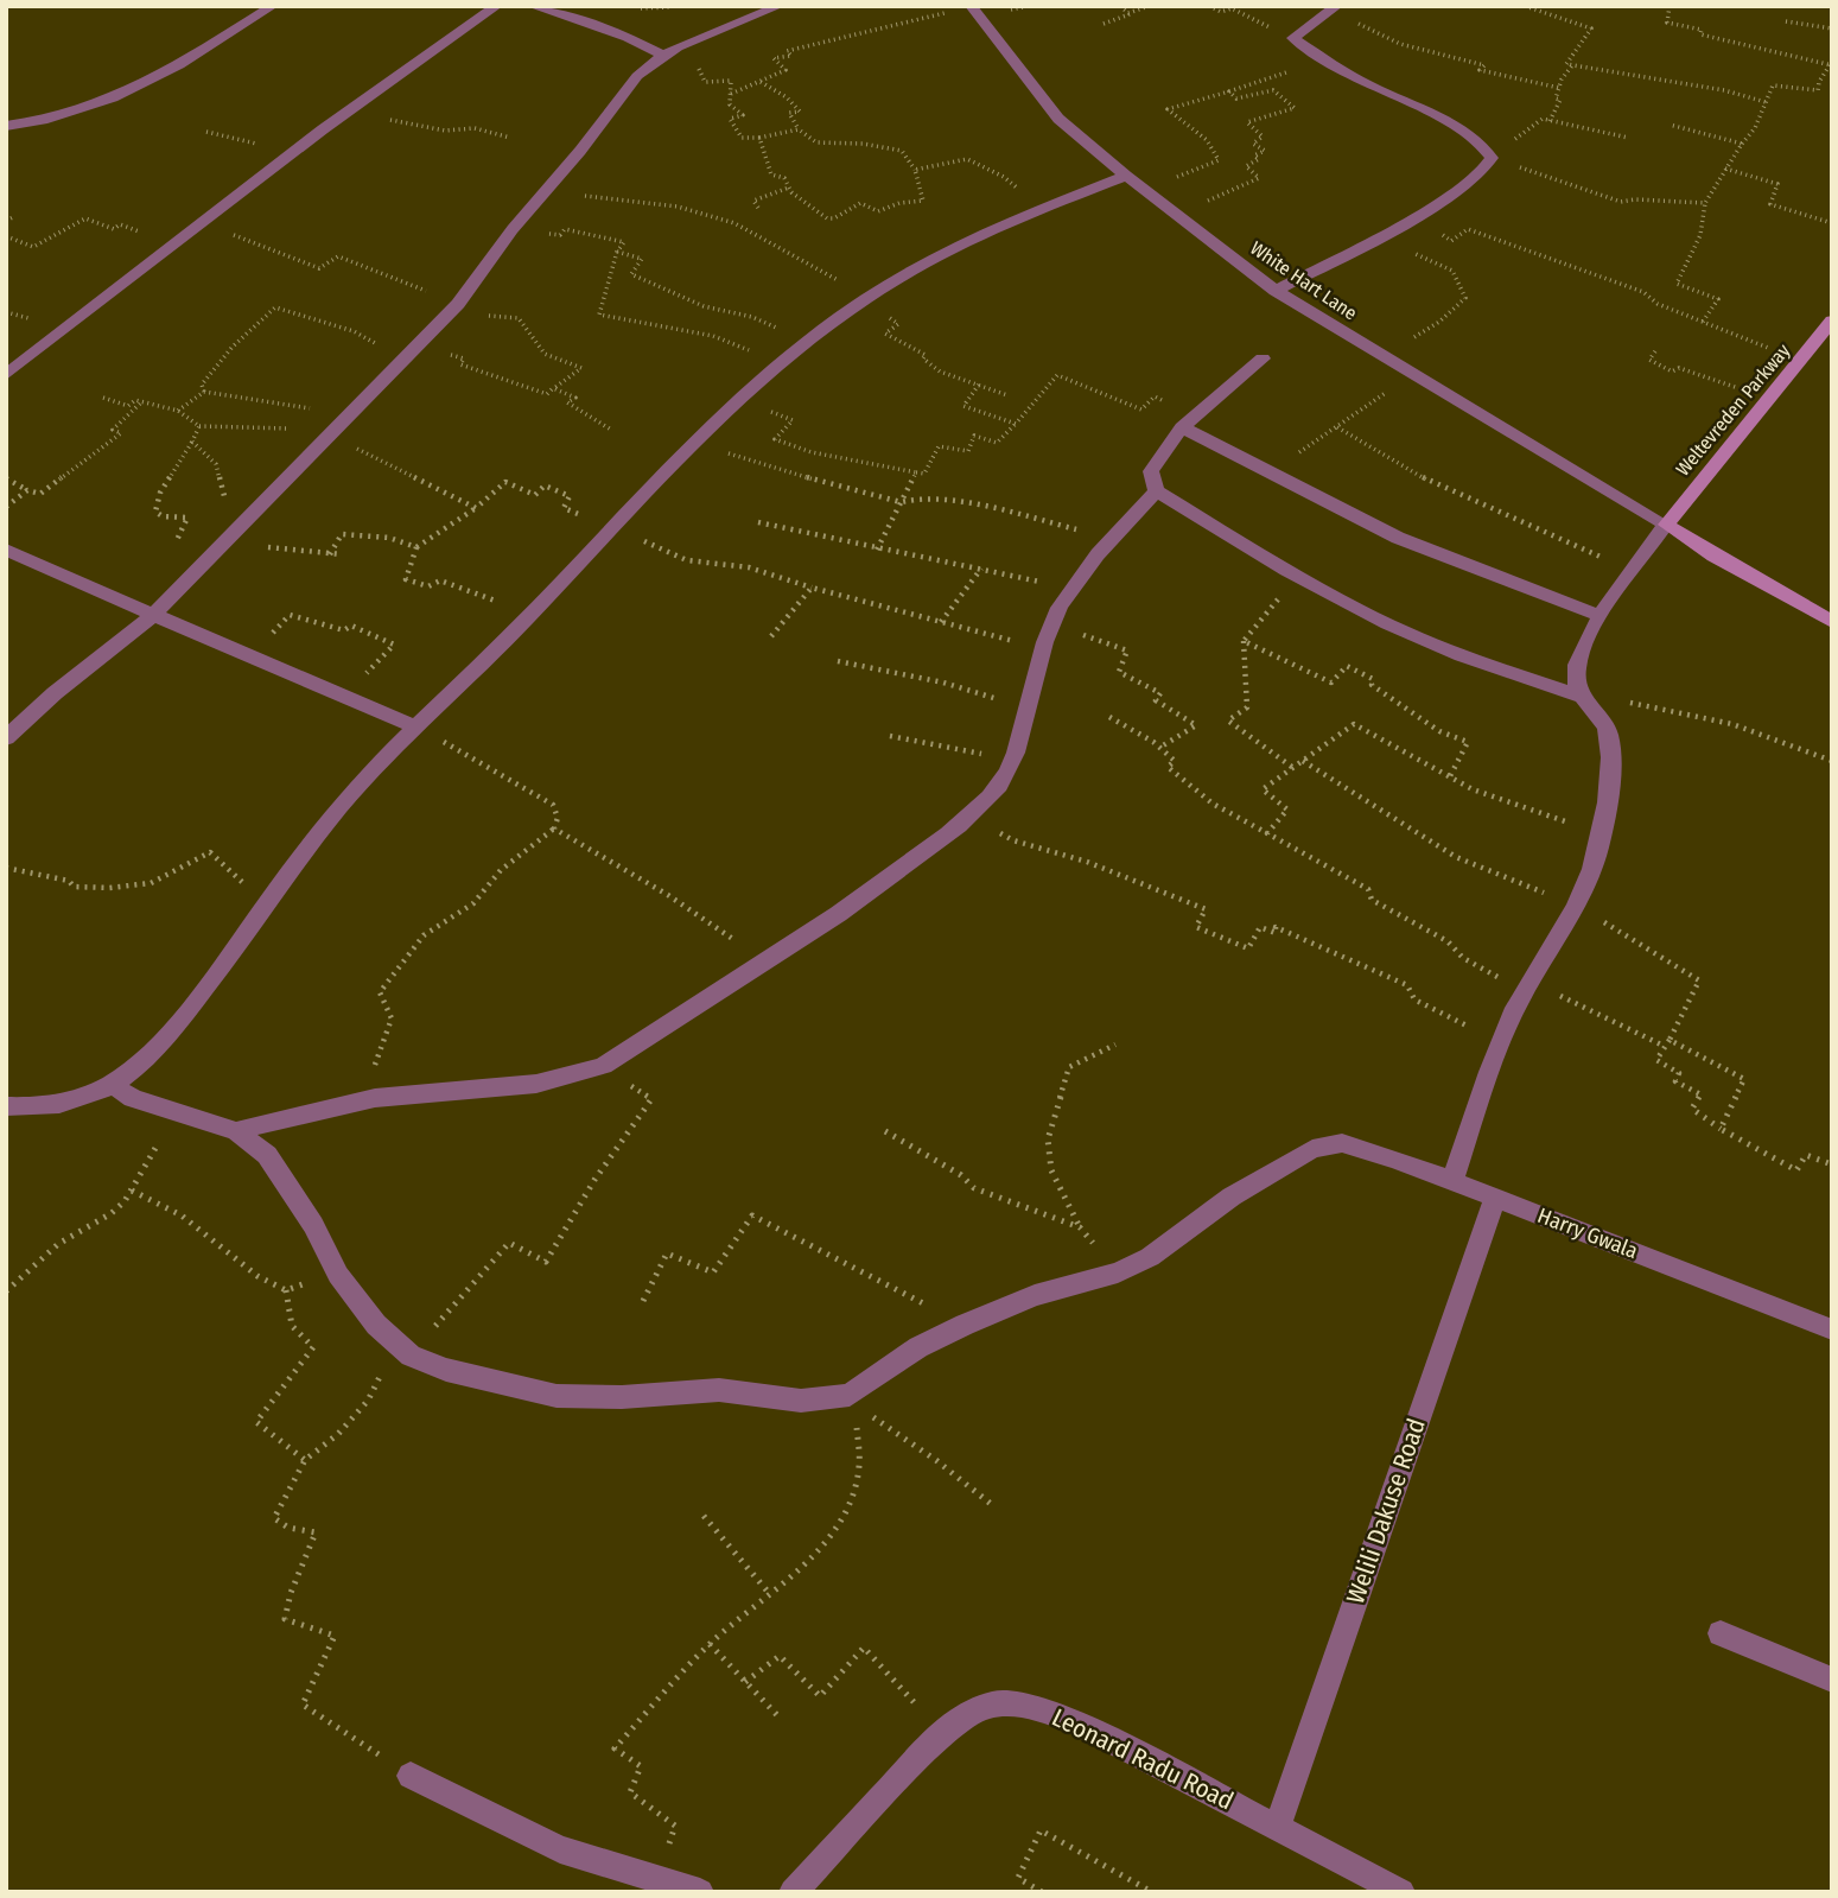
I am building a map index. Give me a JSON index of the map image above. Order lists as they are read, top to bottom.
{
  "streets": {
    "street": [
      "White Hart Lane",
      "Weltevreden Parkway",
      "Harry Gwala",
      "Welili Dakuse Road",
      "Leonard Radu Road"
    ]
  },
  "crossings": [
    ["White Hart Lane", "Weltevreden Parkway"],
    ["Harry Gwala", "Welili Dakuse Road"],
    ["Welili Dakuse Road", "Leonard Radu Road"]
  ]
}
